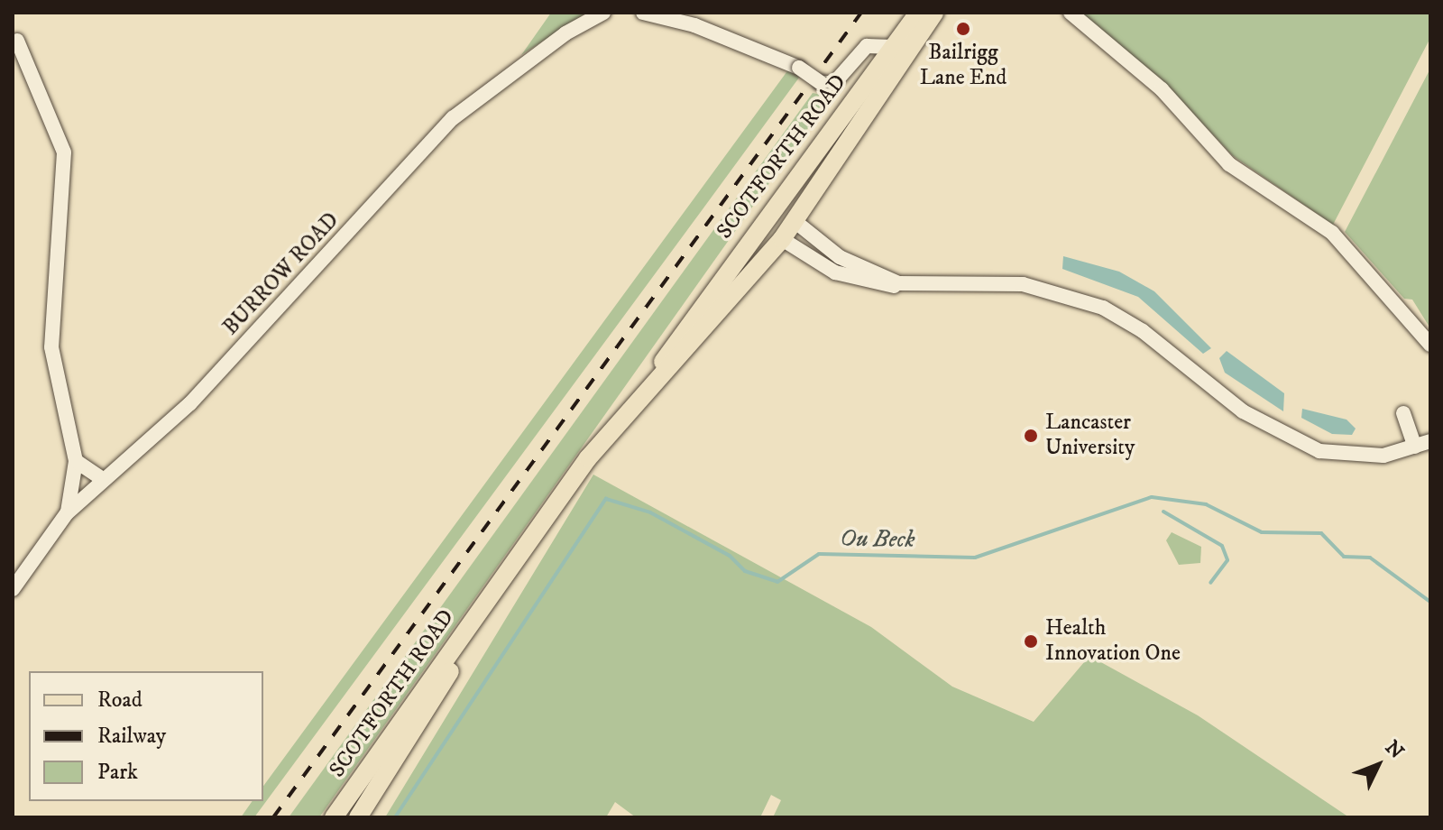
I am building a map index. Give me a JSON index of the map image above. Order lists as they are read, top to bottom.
{
  "streets": {
    "main road": ["SCOTFORTH ROAD"],
    "street": ["BURROW ROAD"]
  },
  "water": ["Ou Beck"],
  "places": ["Bailrigg Lane End", "Lancaster University", "Health Innovation One"],
  "legend": ["Road", "Railway", "Park"],
  "north": "top right"
}
